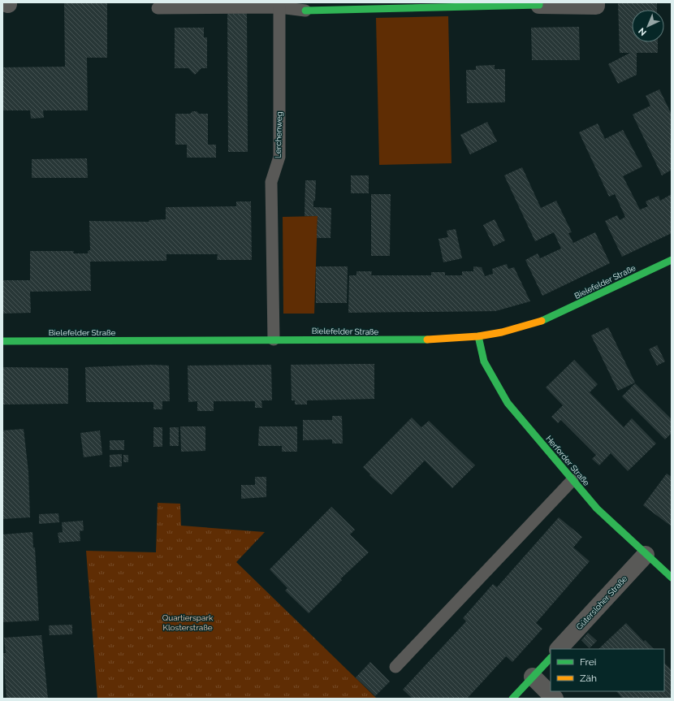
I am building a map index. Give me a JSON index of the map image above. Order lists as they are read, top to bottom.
{
  "streets": {
    "street": ["Bielefelder Straße", "Herforder Straße", "Gütersloher Straße"],
    "lane": ["Lerchenweg"]
  },
  "crossings": [
    ["Lerchenweg", "Bielefelder Straße"],
    ["Bielefelder Straße", "Herforder Straße"],
    ["Herforder Straße", "Gütersloher Straße"]
  ],
  "parks": ["Quartierspark Klosterstraße"],
  "legend": ["Frei", "Zäh"],
  "north": "bottom left"
}
